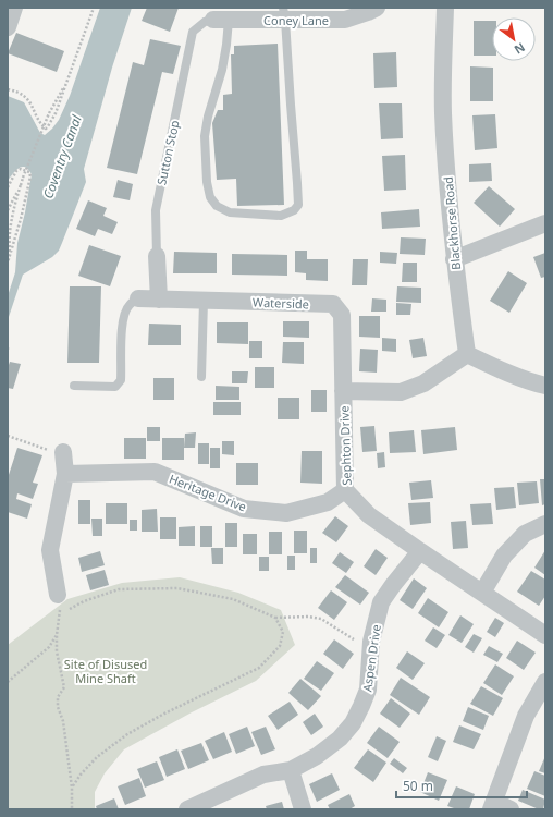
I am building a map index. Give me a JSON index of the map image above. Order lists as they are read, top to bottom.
{
  "streets": {
    "street": [
      "Coney Lane",
      "Sutton Stop",
      "Blackhorse Road",
      "Waterside",
      "Sephton Drive",
      "Heritage Drive",
      "Aspen Drive"
    ]
  },
  "crossings": [
    ["Coney Lane", "Sutton Stop"],
    ["Sutton Stop", "Waterside"],
    ["Blackhorse Road", "Sephton Drive"],
    ["Waterside", "Sephton Drive"],
    ["Sephton Drive", "Heritage Drive"],
    ["Sephton Drive", "Aspen Drive"]
  ],
  "water": ["Coventry Canal"],
  "parks": ["Site of Disused Mine Shaft"],
  "scale_bar": "50 m",
  "north": "bottom right"
}
